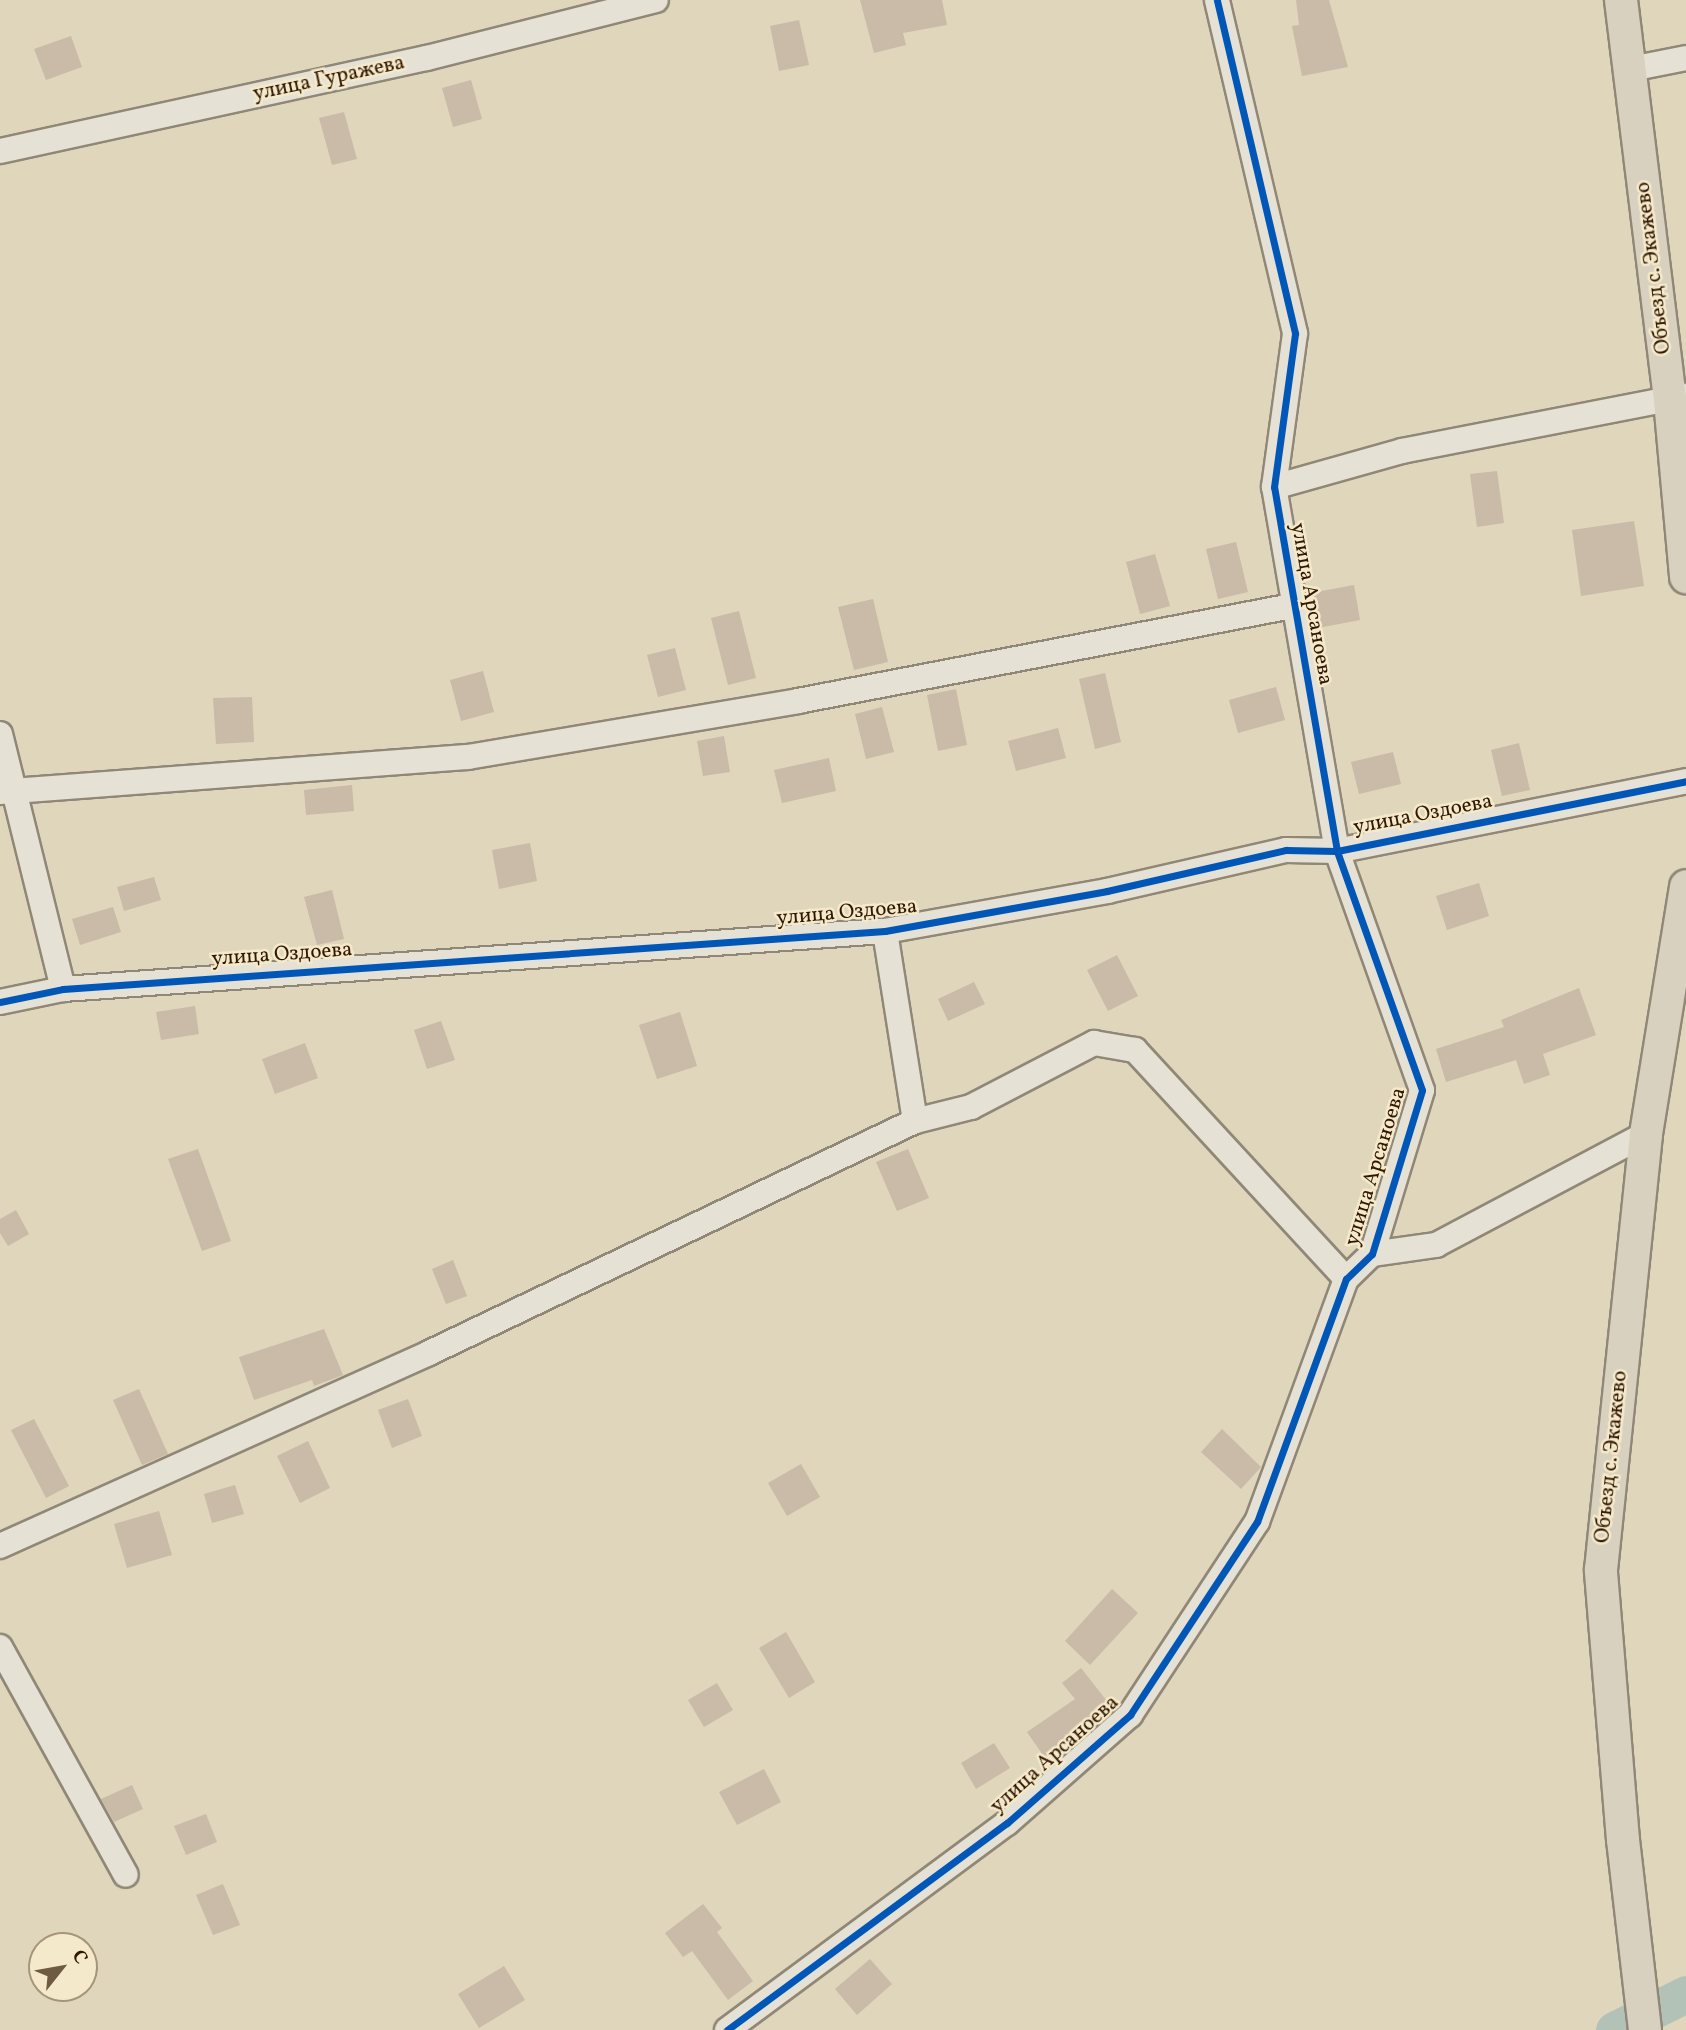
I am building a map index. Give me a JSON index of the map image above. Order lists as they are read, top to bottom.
{
  "streets": {
    "main road": ["Объезд с. Экажево"],
    "street": ["улица Гуражева", "улица Арсаноева", "улица Оздоева"]
  },
  "crossings": [
    ["улица Арсаноева", "улица Оздоева"]
  ],
  "north": "top right"
}
